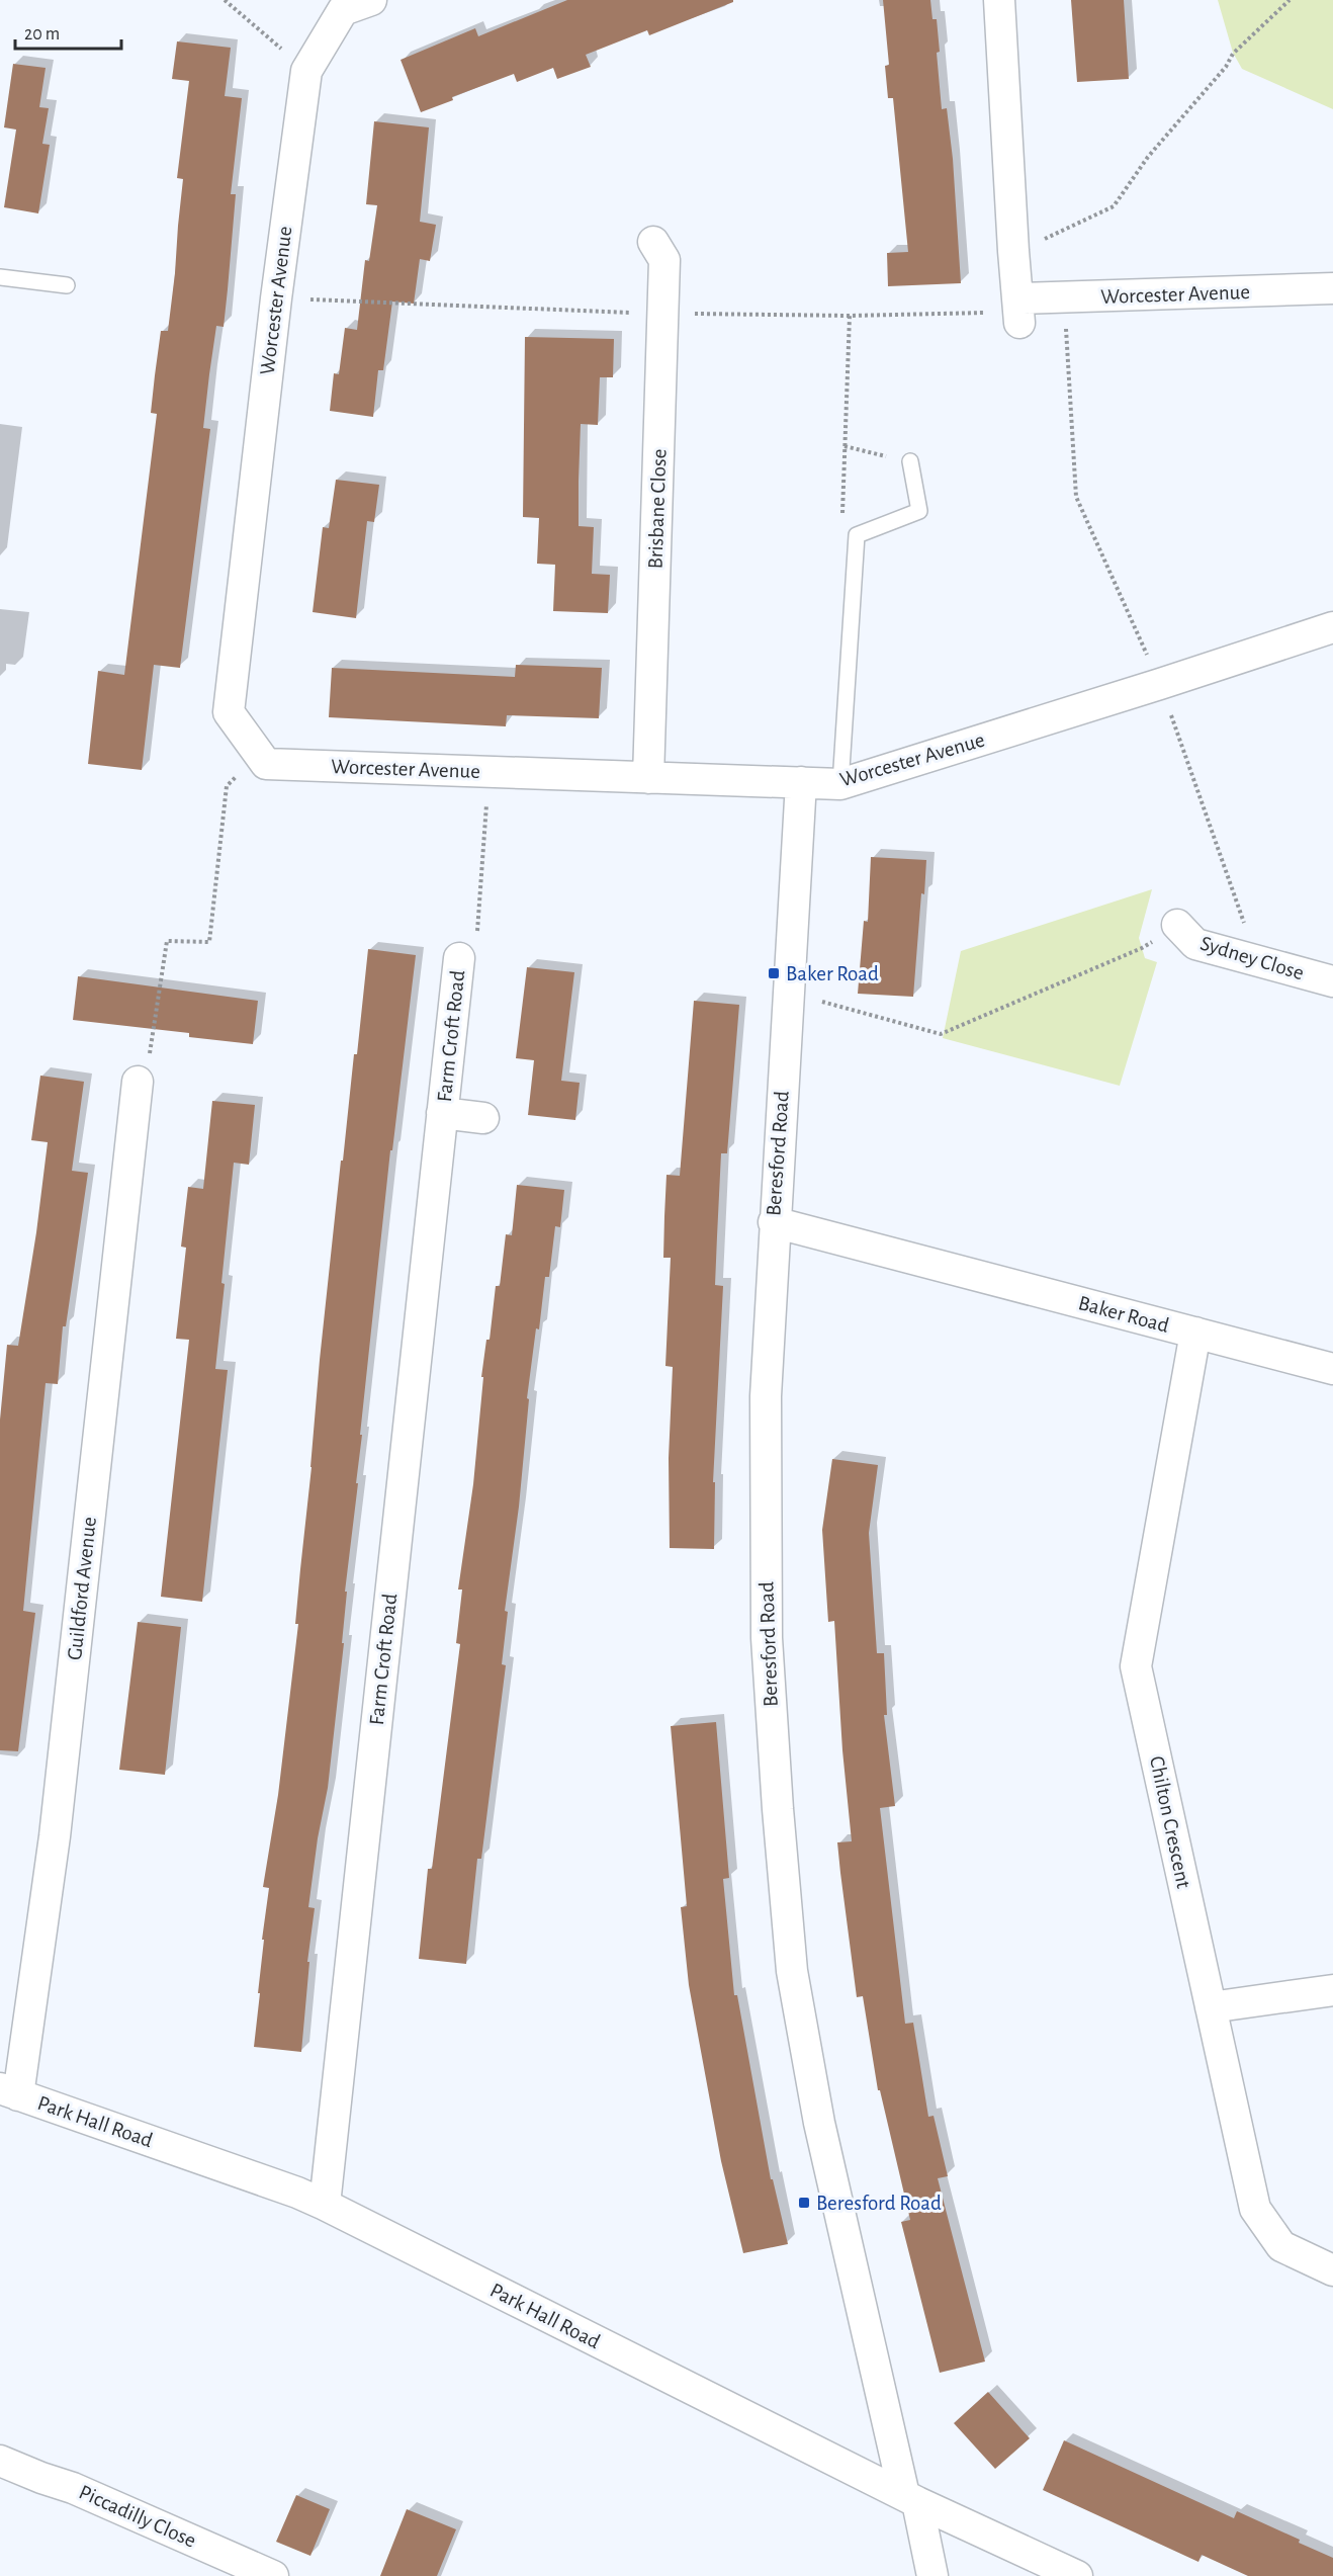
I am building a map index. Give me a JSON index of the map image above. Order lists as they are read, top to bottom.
{
  "streets": {
    "street": [
      "Worcester Avenue",
      "Brisbane Close",
      "Sydney Close",
      "Farm Croft Road",
      "Beresford Road",
      "Baker Road",
      "Guildford Avenue",
      "Chilton Crescent",
      "Park Hall Road",
      "Piccadilly Close"
    ]
  },
  "crossings": [
    ["Worcester Avenue", "Brisbane Close"],
    ["Worcester Avenue", "Beresford Road"],
    ["Farm Croft Road", "Park Hall Road"],
    ["Beresford Road", "Baker Road"],
    ["Beresford Road", "Park Hall Road"],
    ["Baker Road", "Chilton Crescent"],
    ["Guildford Avenue", "Park Hall Road"]
  ],
  "places": {
    "transit": ["Baker Road", "Beresford Road"]
  },
  "scale_bar": "20 m"
}
